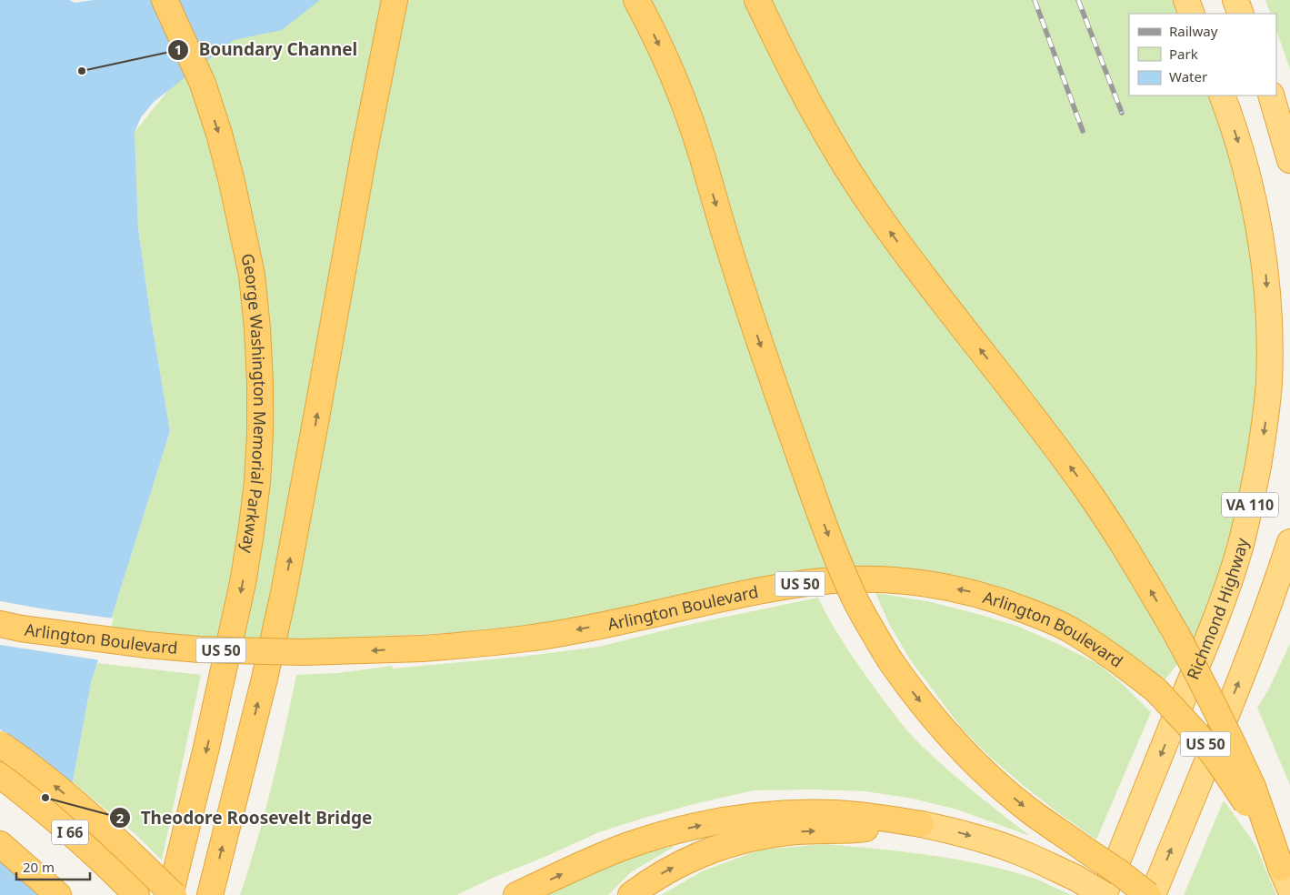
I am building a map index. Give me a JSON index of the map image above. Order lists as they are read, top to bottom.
{
  "streets": {
    "highway": [
      "George Washington Memorial Parkway",
      "VA 110",
      "US 50",
      "Arlington Boulevard",
      "Richmond Highway",
      "I 66"
    ]
  },
  "one_way": ["Arlington Boulevard"],
  "places": ["Boundary Channel", "Theodore Roosevelt Bridge"],
  "legend": ["Railway", "Park", "Water"],
  "scale_bar": "20 m"
}
